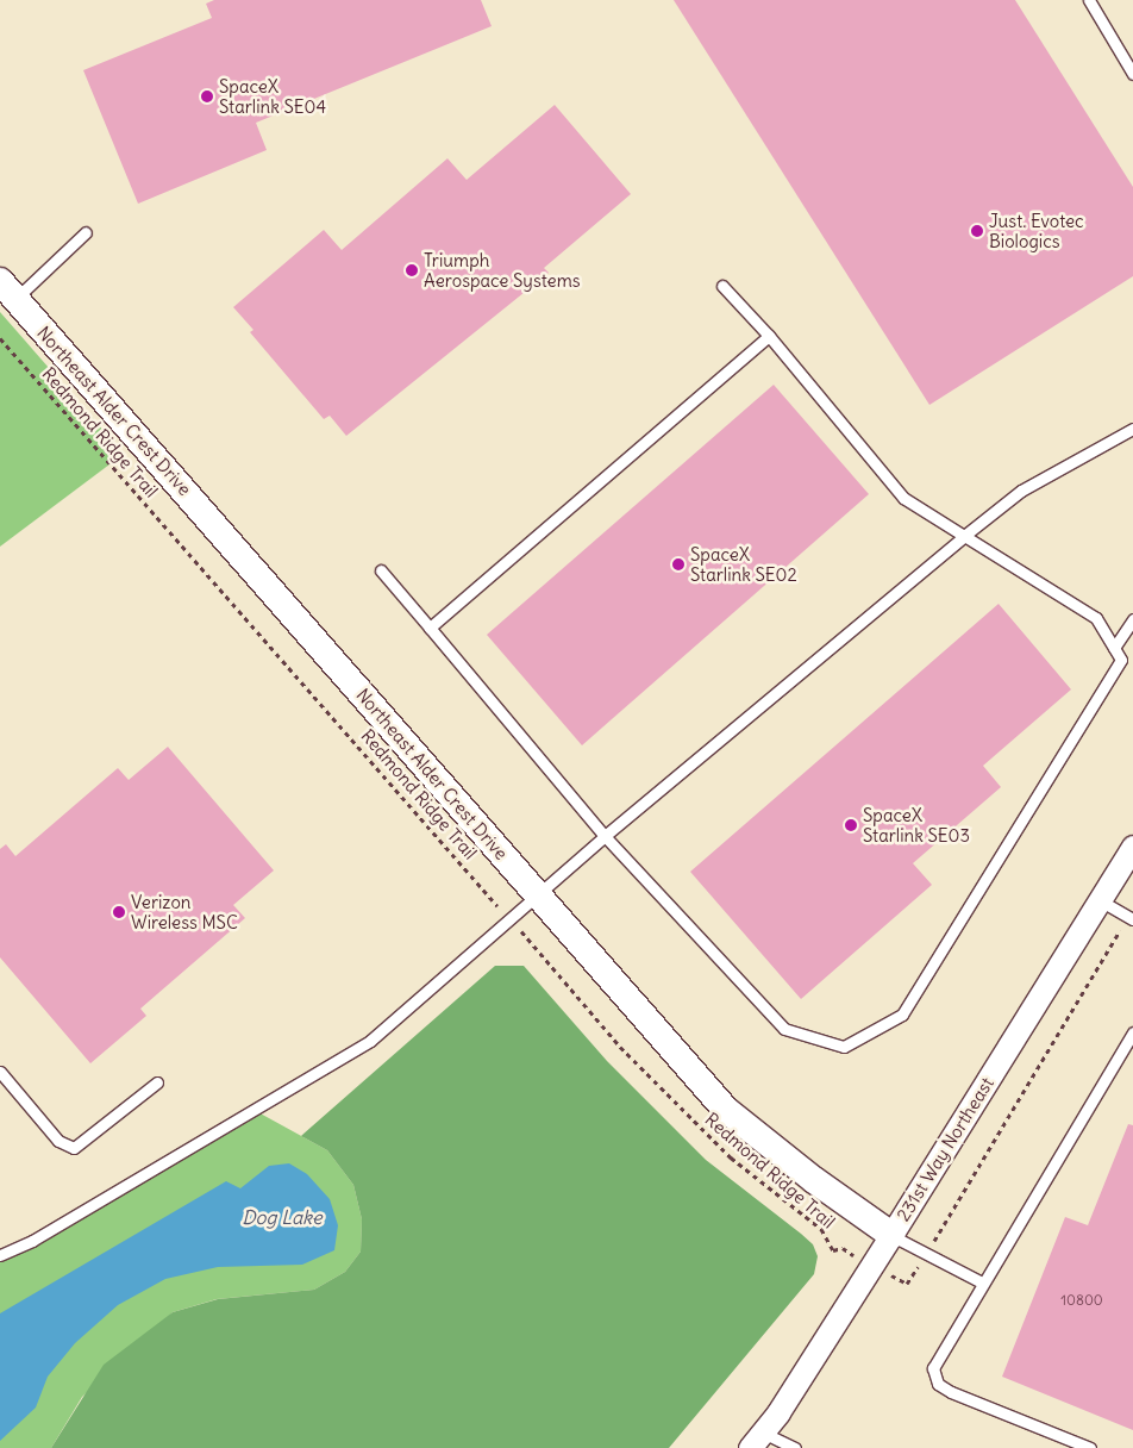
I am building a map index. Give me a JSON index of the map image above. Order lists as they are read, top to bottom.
{
  "streets": {
    "street": ["Northeast Alder Crest Drive", "231st Way Northeast"],
    "path": ["Redmond Ridge Trail"]
  },
  "crossings": [
    ["Northeast Alder Crest Drive", "231st Way Northeast"]
  ],
  "water": ["Dog Lake"],
  "places": [
    "SpaceX Starlink SE04",
    "Just. Evotec Biologics",
    "Triumph Aerospace Systems",
    "SpaceX Starlink SE02",
    "SpaceX Starlink SE03",
    "Verizon Wireless MSC"
  ],
  "house_numbers": ["10800"]
}
